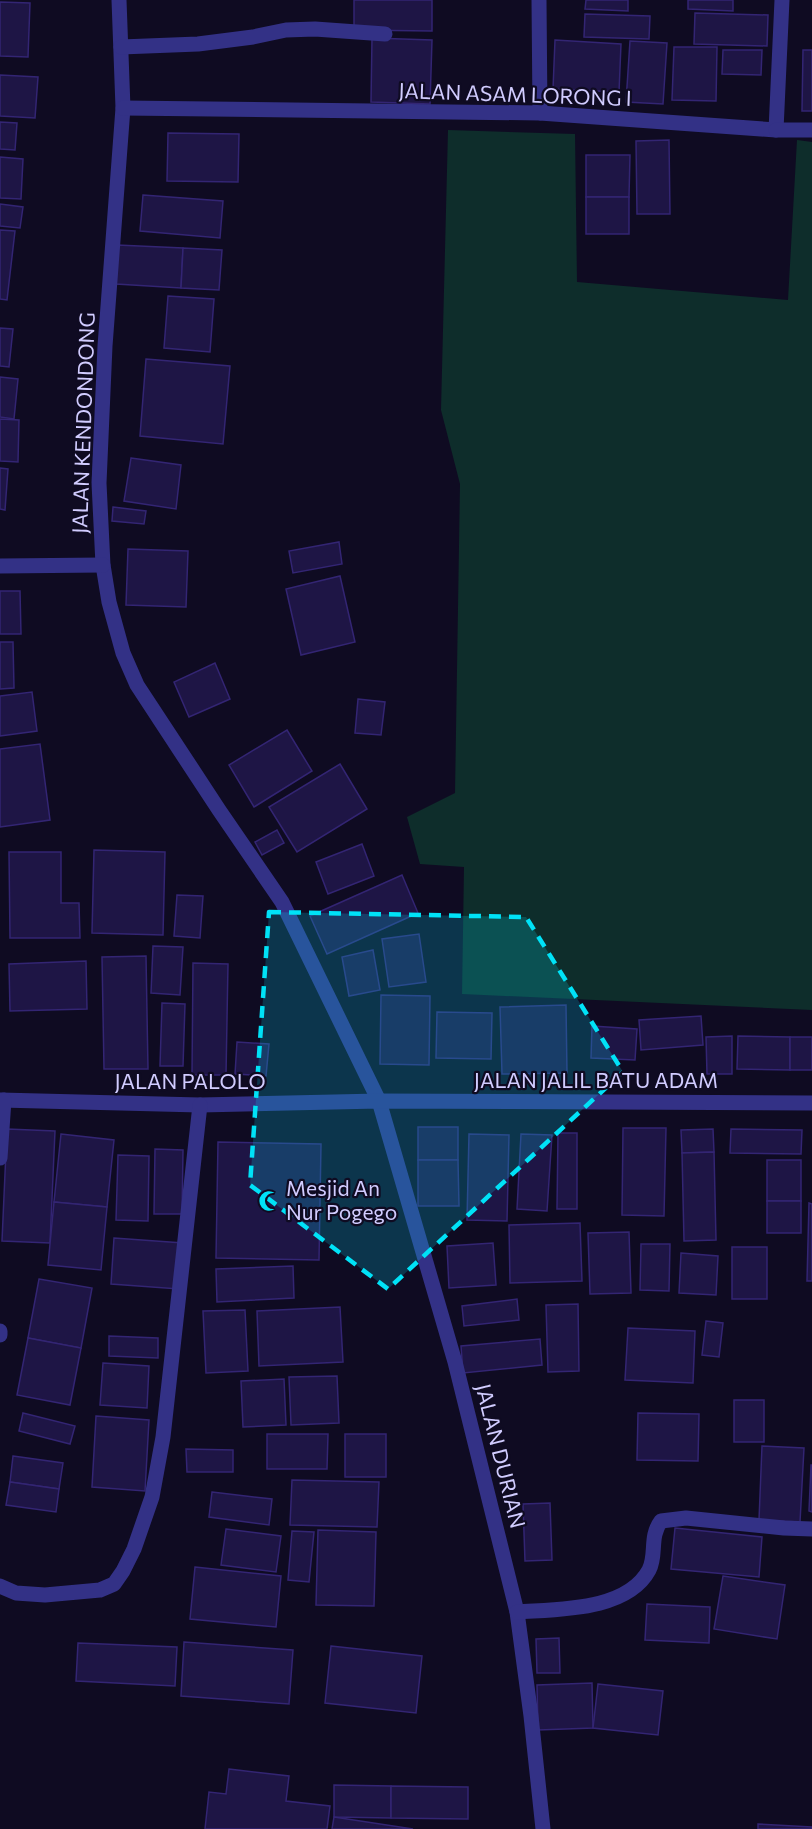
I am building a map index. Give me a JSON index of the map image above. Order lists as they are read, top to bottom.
{
  "streets": {
    "street": [
      "JALAN ASAM LORONG I",
      "JALAN KENDONDONG",
      "JALAN JALIL BATU ADAM",
      "JALAN PALOLO",
      "JALAN DURIAN"
    ]
  },
  "crossings": [
    ["JALAN ASAM LORONG I", "JALAN KENDONDONG"],
    ["JALAN KENDONDONG", "JALAN JALIL BATU ADAM"],
    ["JALAN KENDONDONG", "JALAN PALOLO"],
    ["JALAN KENDONDONG", "JALAN DURIAN"],
    ["JALAN JALIL BATU ADAM", "JALAN PALOLO"],
    ["JALAN JALIL BATU ADAM", "JALAN DURIAN"],
    ["JALAN PALOLO", "JALAN DURIAN"]
  ],
  "places": {
    "mosque": ["Mesjid An Nur Pogego"]
  }
}
